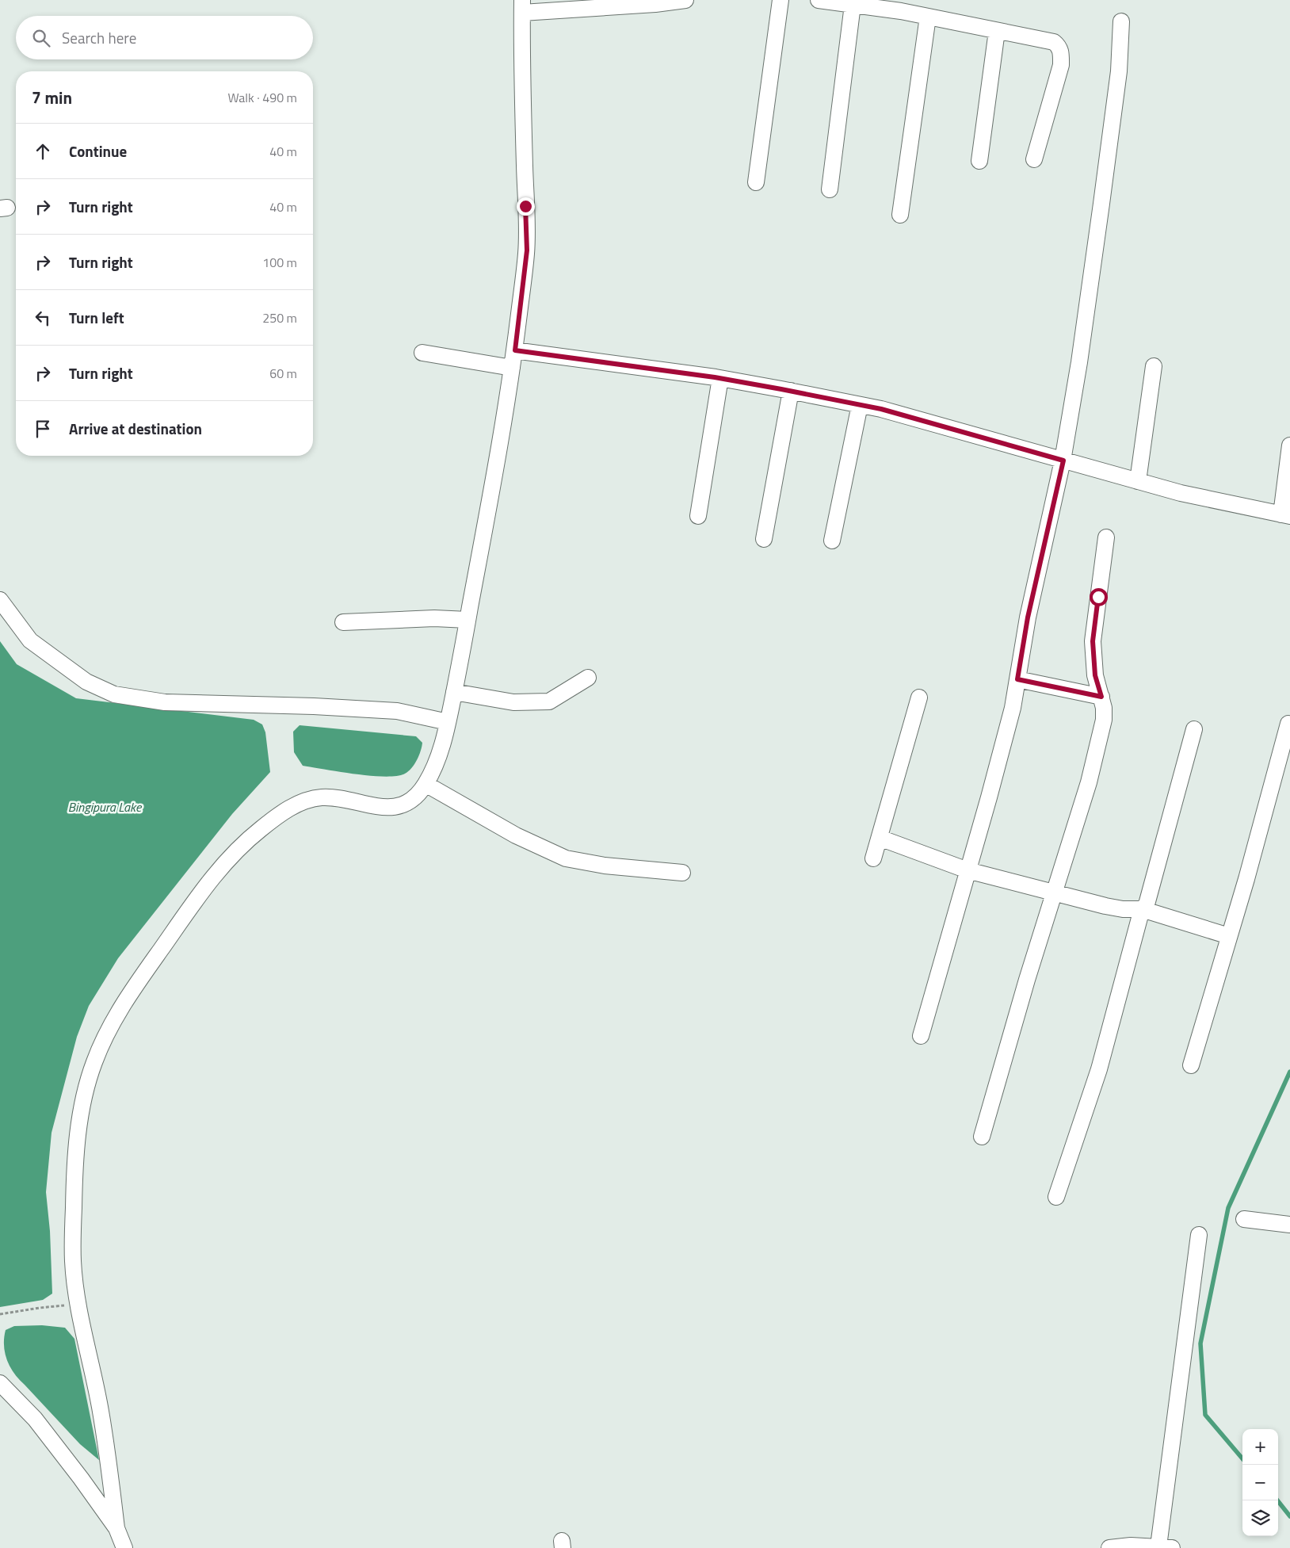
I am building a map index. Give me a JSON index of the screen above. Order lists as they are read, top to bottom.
{
  "water": ["Bingipura Lake"],
  "page": {
    "search": "Search here",
    "heading": ["7 min", "Walk · 490 m"],
    "list": [
      ["Continue", "40 m"],
      ["Turn right", "40 m"],
      ["Turn right", "100 m"],
      ["Turn left", "250 m"],
      ["Turn right", "60 m"],
      "Arrive at destination"
    ],
    "map_buttons": ["+", "−"]
  }
}
